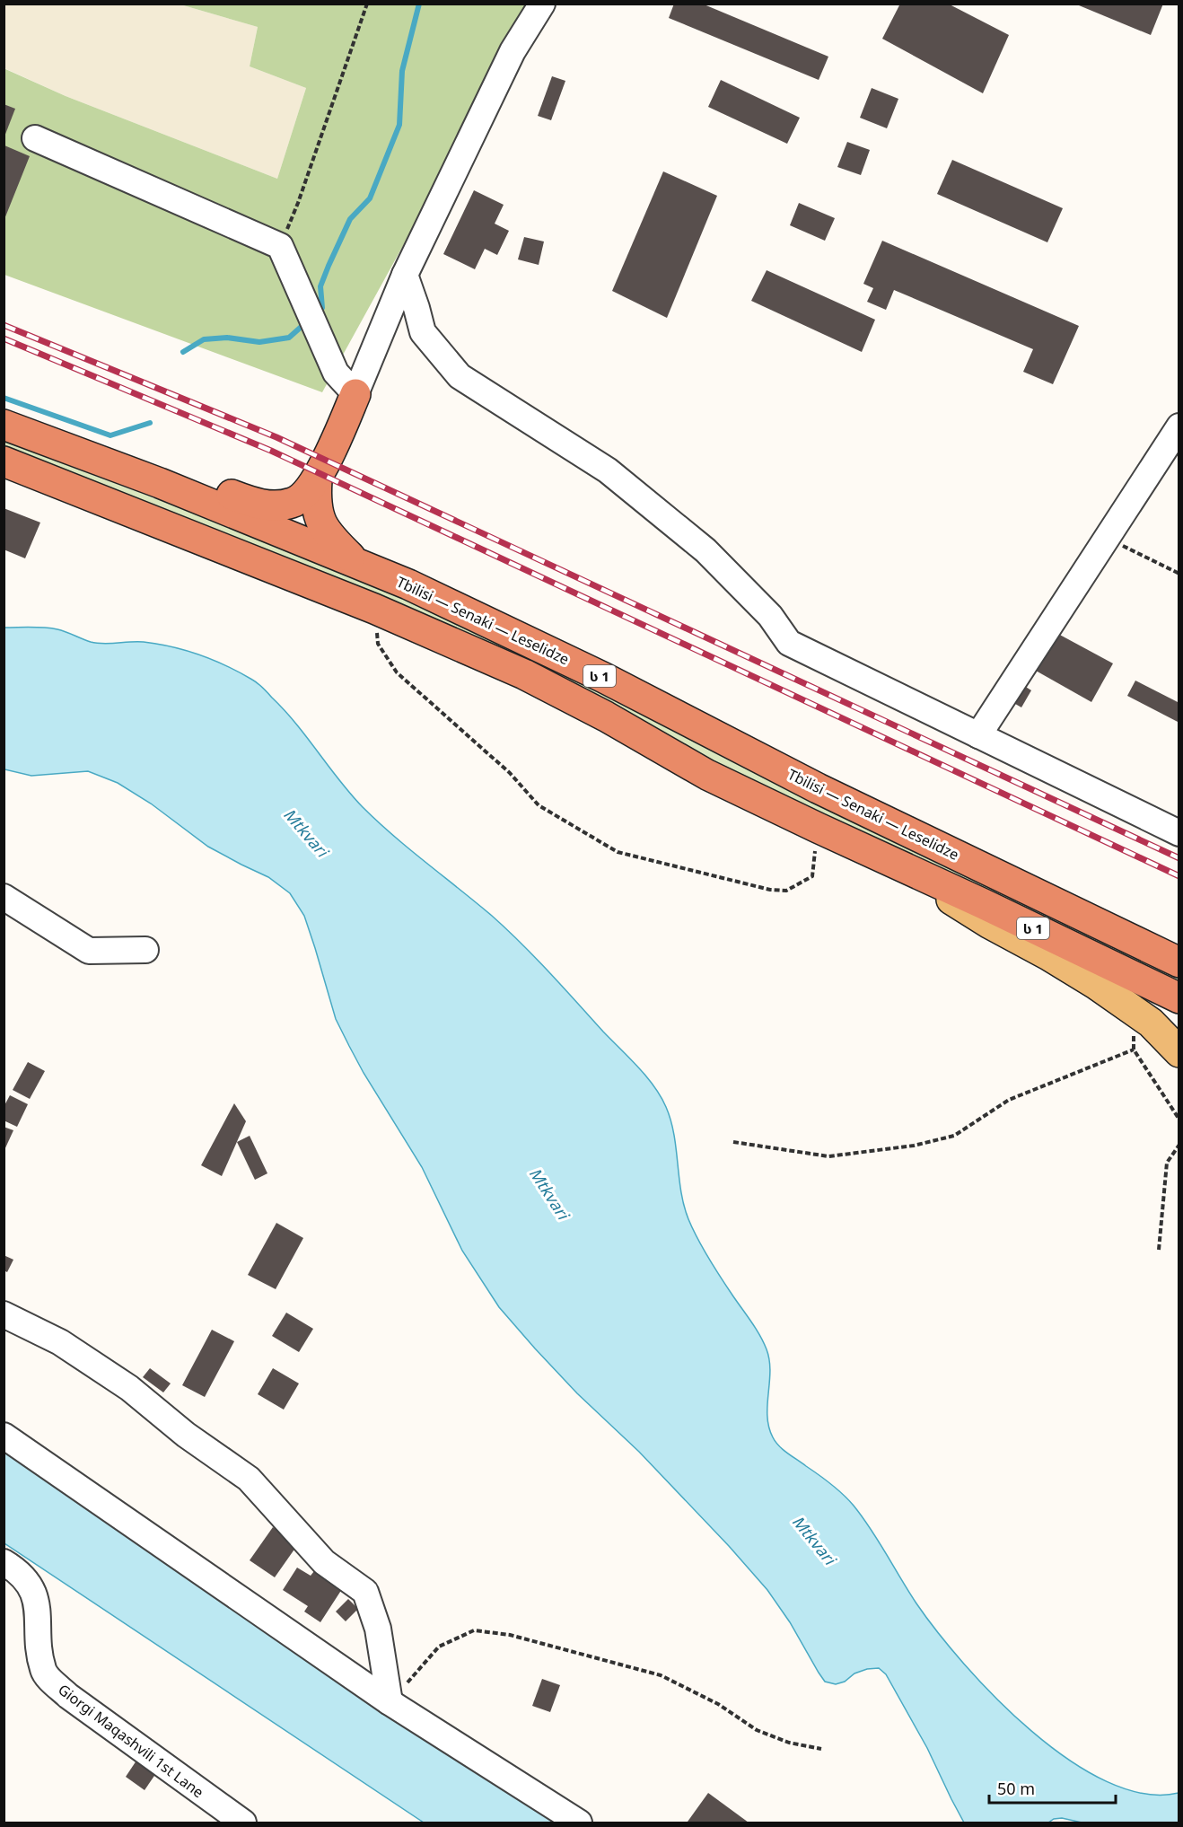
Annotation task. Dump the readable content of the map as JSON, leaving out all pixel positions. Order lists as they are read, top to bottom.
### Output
{
  "streets": {
    "highway": ["Tbilisi — Senaki — Leselidze", "ს 1"],
    "street": ["Giorgi Maqashvili 1st Lane"]
  },
  "water": ["Mtkvari"],
  "scale_bar": "50 m"
}
